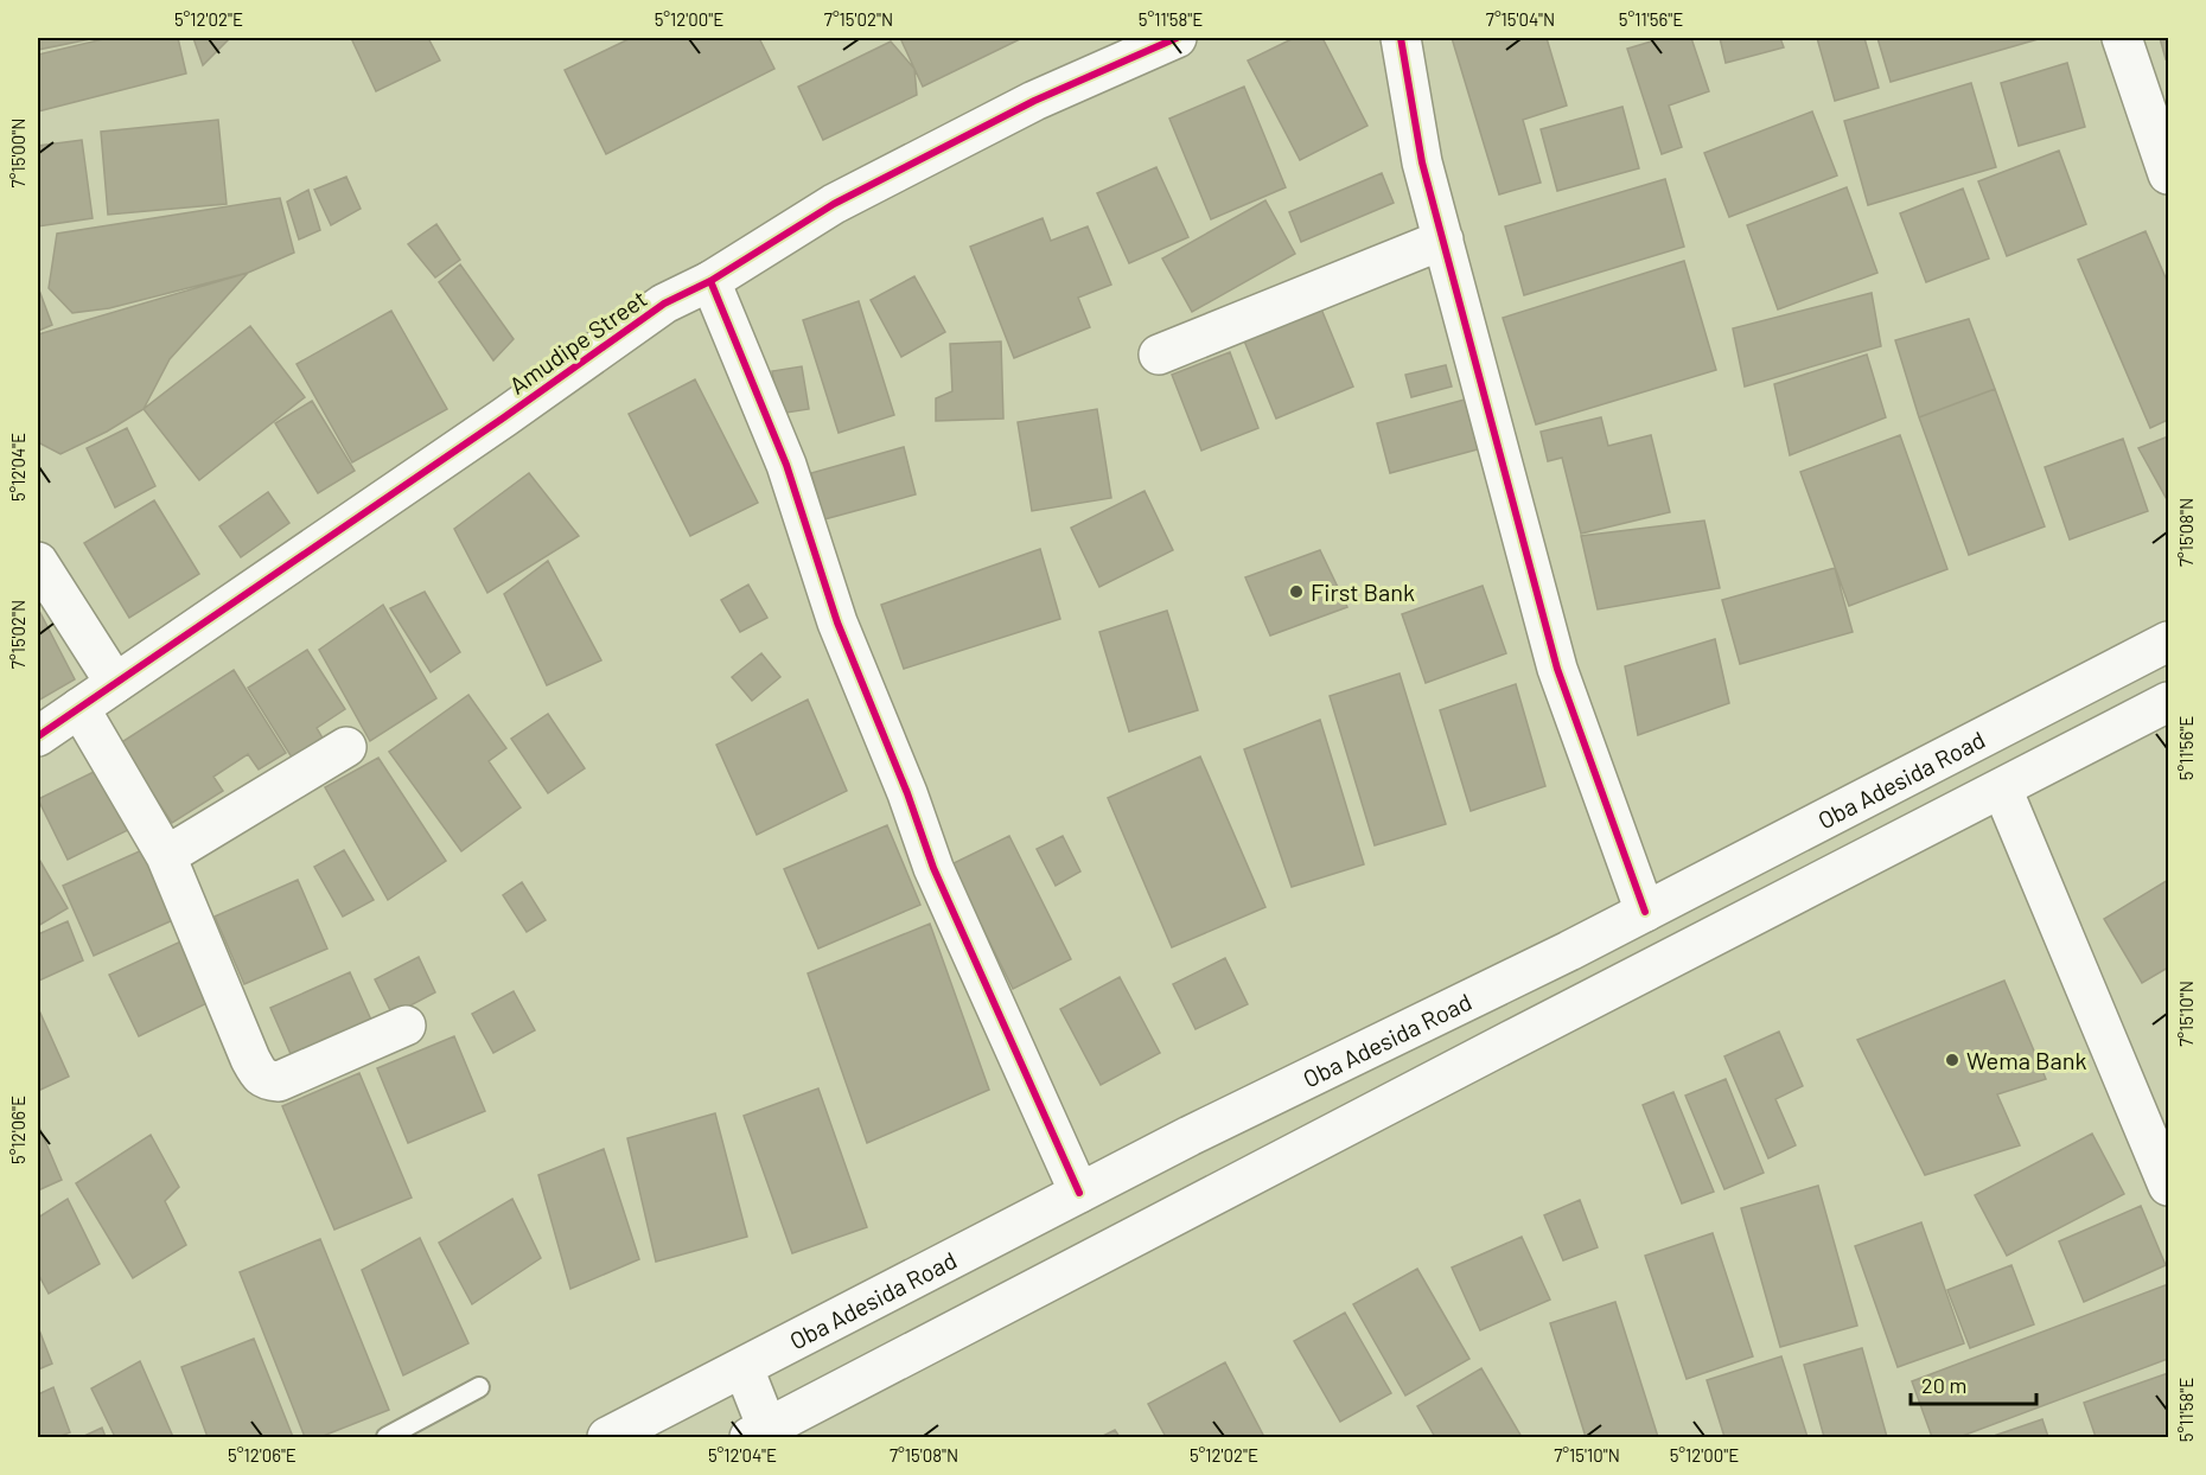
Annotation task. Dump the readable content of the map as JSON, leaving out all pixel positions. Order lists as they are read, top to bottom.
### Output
{
  "streets": {
    "street": ["Amudipe Street", "Oba Adesida Road"]
  },
  "places": ["First Bank", "Wema Bank"],
  "scale_bar": "20 m",
  "coordinates": [
    "5°12'02\"E",
    "5°12'00\"E",
    "7°15'02\"N",
    "5°11'58\"E",
    "7°15'04\"N",
    "5°11'56\"E",
    "7°15'00\"N",
    "5°12'04\"E",
    "7°15'08\"N",
    "7°15'10\"N",
    "5°12'06\"E"
  ]
}
